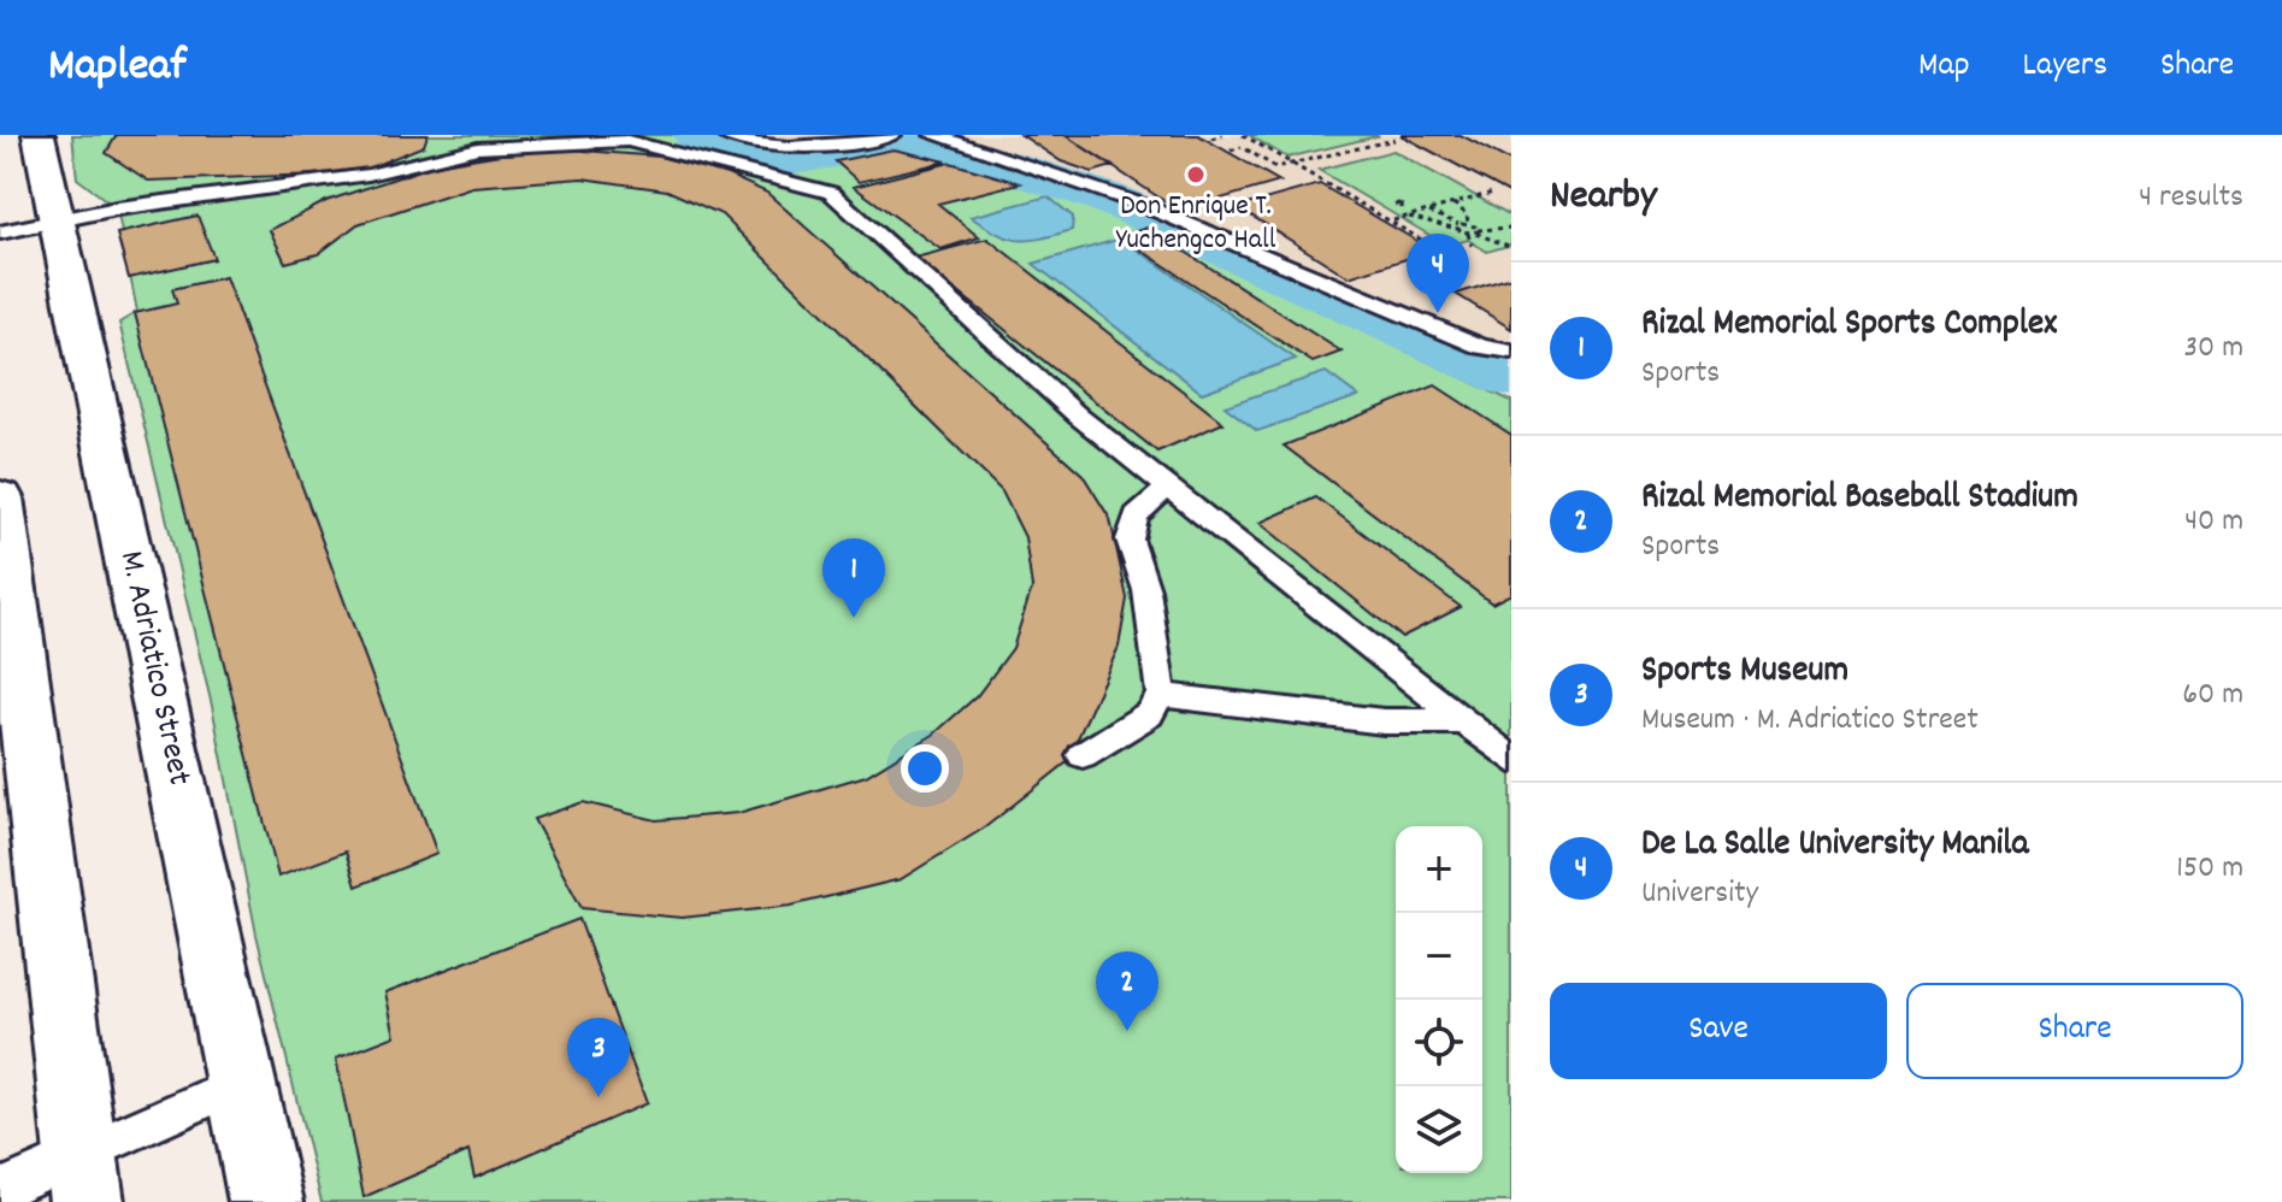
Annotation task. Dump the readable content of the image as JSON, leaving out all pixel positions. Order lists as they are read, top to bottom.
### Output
{
  "streets": {
    "street": ["M. Adriatico Street"]
  },
  "places": ["Don Enrique T. Yuchengco Hall"],
  "page": {
    "header": "Mapleaf",
    "nav": ["Map", "Layers", "Share"],
    "heading": ["Nearby", "4 results"],
    "pins": [
      "4",
      "1",
      "2",
      "3"
    ],
    "list": [
      {
        "mark": "1",
        "name": "Rizal Memorial Sports Complex",
        "note": "Sports",
        "value": "30 m"
      },
      {
        "mark": "2",
        "name": "Rizal Memorial Baseball Stadium",
        "note": "Sports",
        "value": "40 m"
      },
      {
        "mark": "3",
        "name": "Sports Museum",
        "note": "Museum · M. Adriatico Street",
        "value": "60 m"
      },
      {
        "mark": "4",
        "name": "De La Salle University Manila",
        "note": "University",
        "value": "150 m"
      }
    ],
    "map_buttons": ["+", "−"],
    "buttons": ["Save", "Share"]
  }
}
